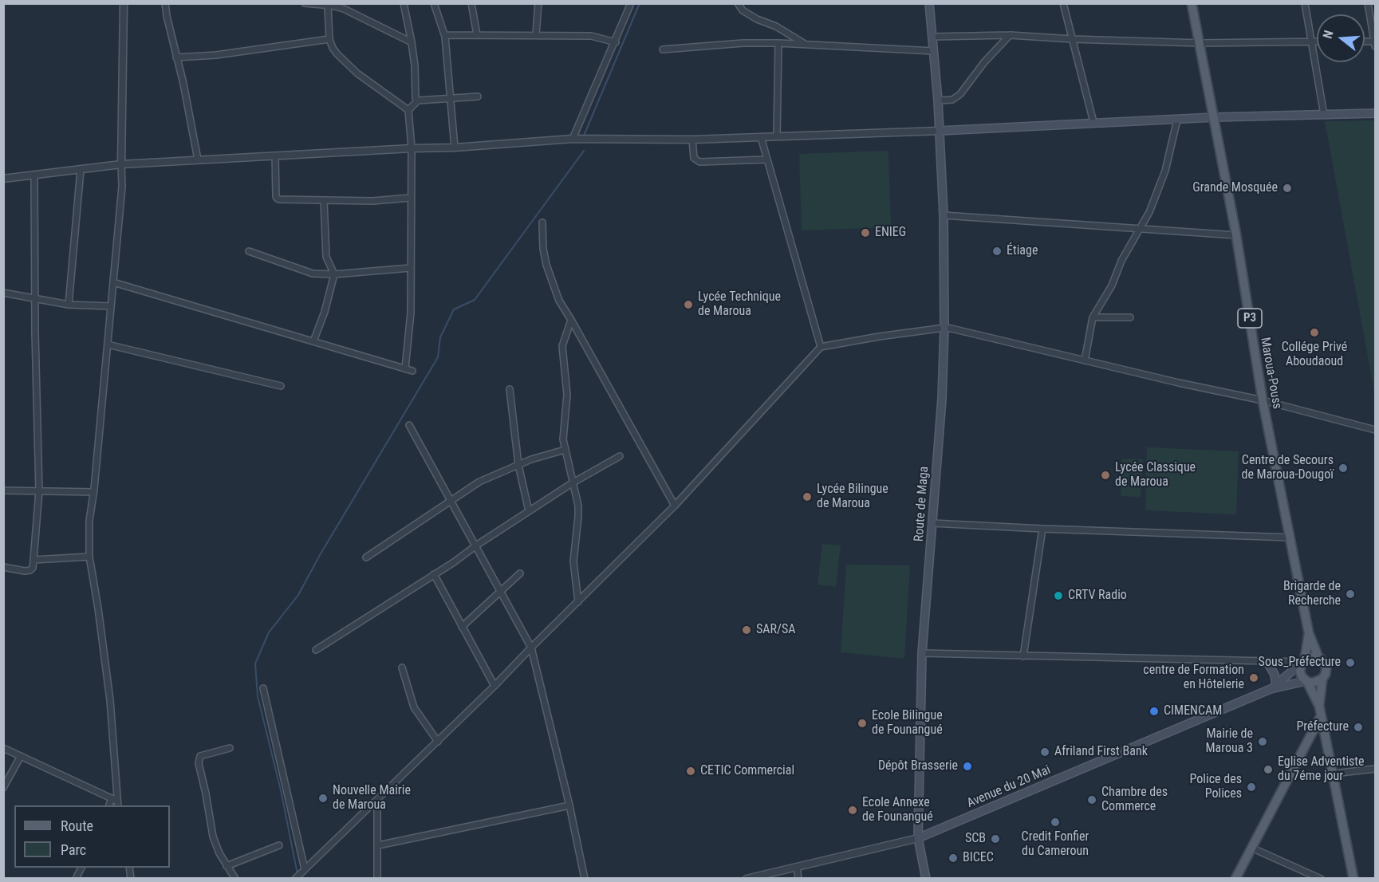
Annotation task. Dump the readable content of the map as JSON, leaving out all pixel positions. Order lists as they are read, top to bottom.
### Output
{
  "streets": {
    "main road": [
      "P3",
      "Maroua-Pouss",
      "Route de Maga",
      "Avenue du 20 Mai"
    ]
  },
  "crossings": [
    ["Route de Maga", "Avenue du 20 Mai"]
  ],
  "places": [
    "Grande Mosquée",
    "ENIEG",
    "Étiage",
    "Lycée Technique de Maroua",
    "Collége Privé Aboudaoud",
    "Centre de Secours de Maroua-Dougoï",
    "Lycée Classique de Maroua",
    "Lycée Bilingue de Maroua",
    "Brigarde de Recherche",
    "CRTV Radio",
    "SAR/SA",
    "Sous_Préfecture",
    "centre de Formation en Hôtelerie",
    "CIMENCAM",
    "Ecole Bilingue de Founangué",
    "Préfecture",
    "Mairie de Maroua 3",
    "Afriland First Bank",
    "Dépôt Brasserie",
    "Eglise Adventiste du 7éme jour",
    "CETIC Commercial",
    "Police des Polices",
    "Nouvelle Mairie de Maroua",
    "Chambre des Commerce",
    "Ecole Annexe de Founangué",
    "Credit Fonfier du Cameroun",
    "SCB",
    "BICEC"
  ],
  "legend": ["Route", "Parc"],
  "north": "left"
}
